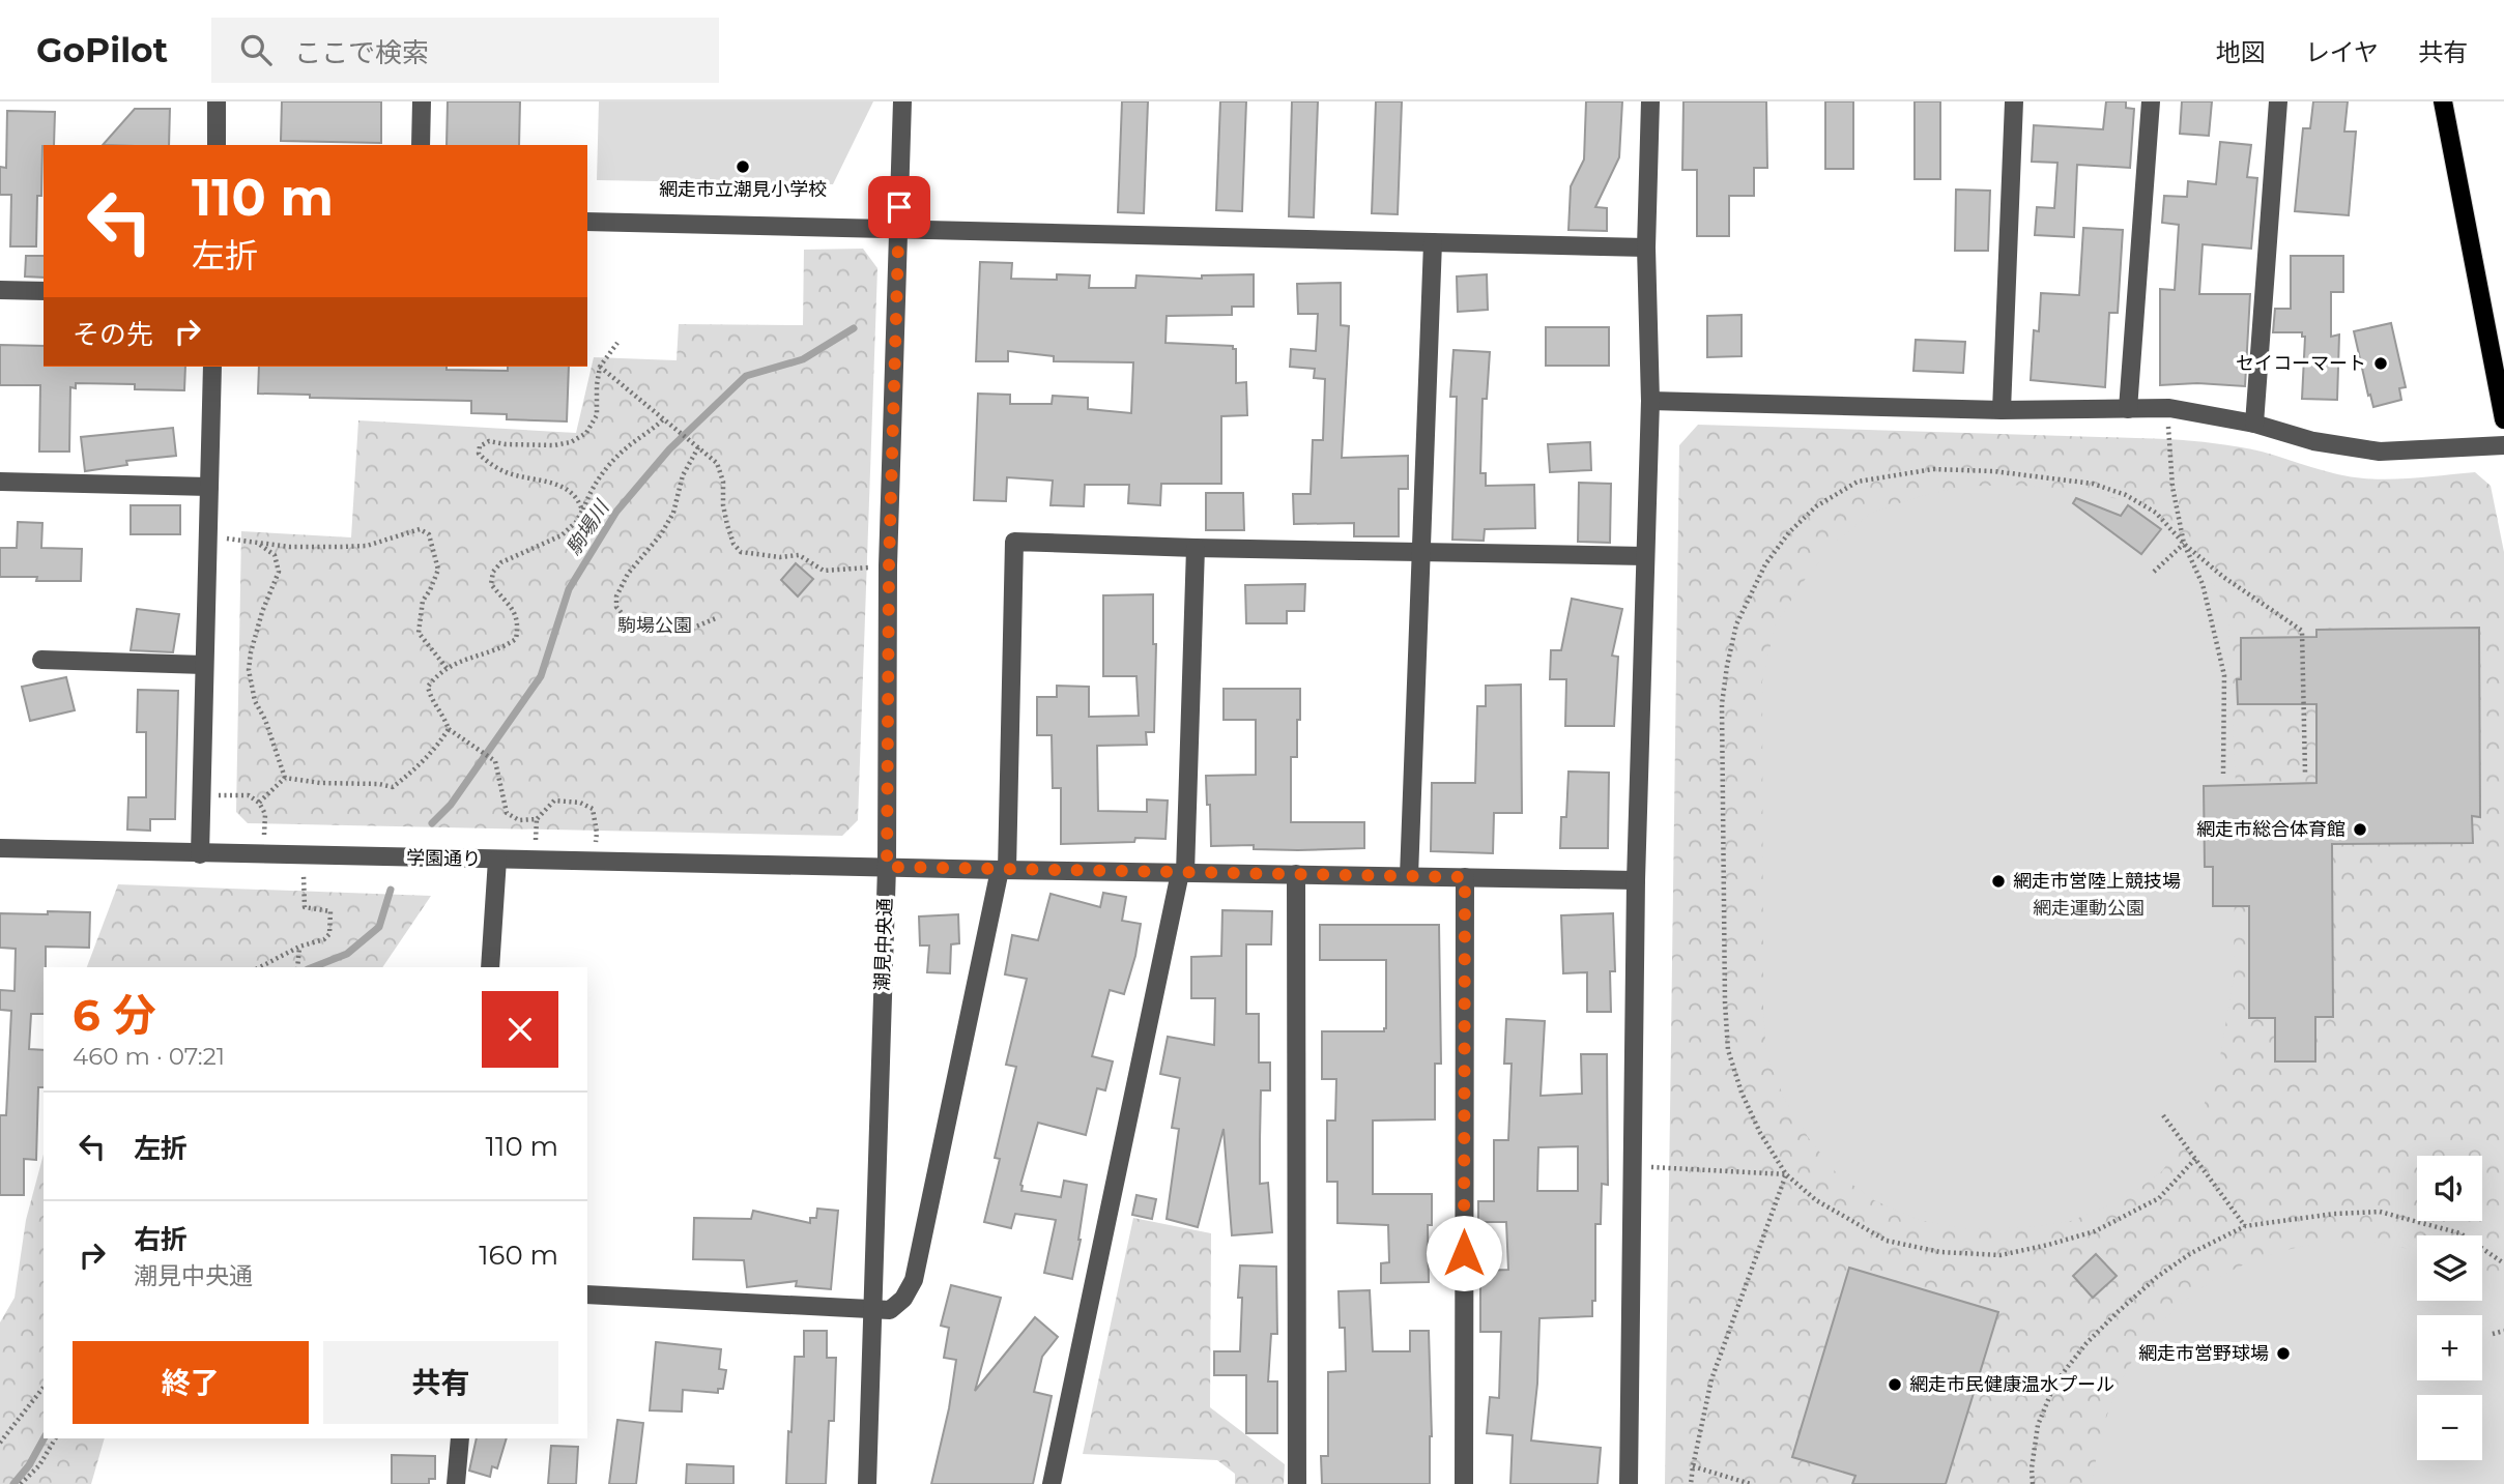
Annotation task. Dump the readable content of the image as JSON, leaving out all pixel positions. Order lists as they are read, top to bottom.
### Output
{
  "streets": {
    "street": ["学園通り", "潮見中央通"]
  },
  "crossings": [
    ["学園通り", "潮見中央通"]
  ],
  "water": ["駒場川"],
  "parks": ["駒場公園", "網走運動公園"],
  "places": [
    "網走市立潮見小学校",
    "セイコーマート",
    "網走市総合体育館",
    "網走市営陸上競技場",
    "網走市営野球場",
    "網走市民健康温水プール"
  ],
  "page": {
    "header": "GoPilot",
    "search": "ここで検索",
    "nav": ["地図", "レイヤ", "共有"],
    "turn": ["110 m", "左折"],
    "then": "その先",
    "heading": ["6 分", "460 m · 07:21"],
    "list": [
      {
        "name": "左折",
        "value": "110 m"
      },
      {
        "name": "右折",
        "note": "潮見中央通",
        "value": "160 m"
      }
    ],
    "map_buttons": ["+", "−"],
    "buttons": ["終了", "共有"]
  }
}
